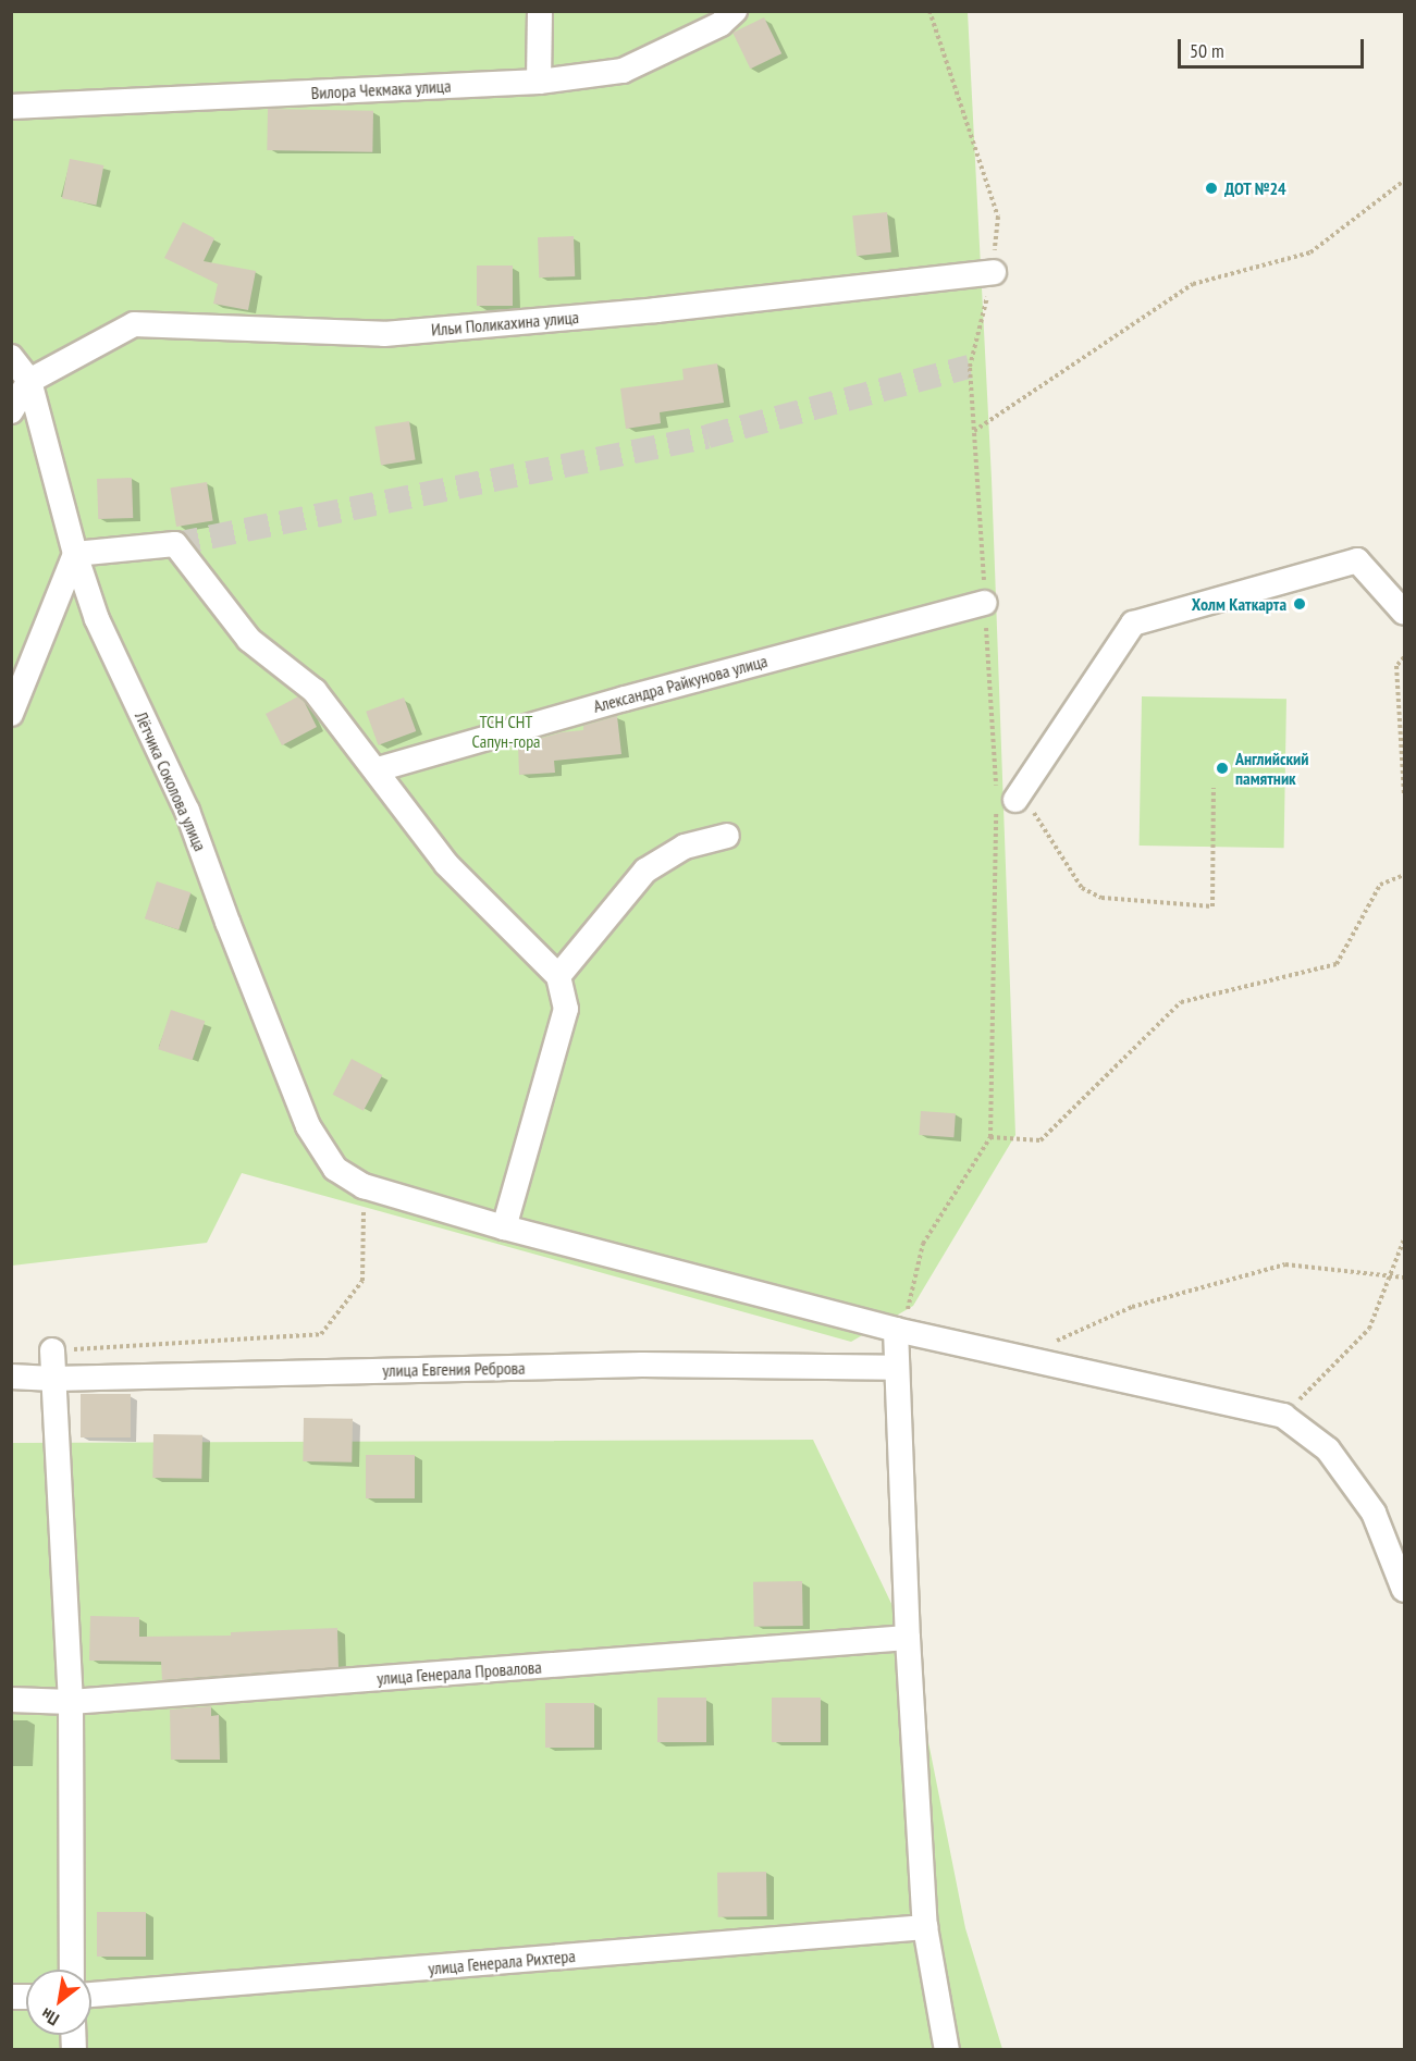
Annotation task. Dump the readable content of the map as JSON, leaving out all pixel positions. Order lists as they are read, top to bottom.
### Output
{
  "streets": {
    "street": [
      "Вилора Чекмака улица",
      "Ильи Поликахина улица",
      "Александра Райкунова улица",
      "Лётчика Соколова улица",
      "улица Евгения Реброва",
      "улица Генерала Провалова",
      "улица Генерала Рихтера"
    ]
  },
  "crossings": [
    ["Ильи Поликахина улица", "Лётчика Соколова улица"]
  ],
  "parks": ["ТСН СНТ Сапун-гора"],
  "places": ["ДОТ №24", "Холм Каткарта", "Английский памятник"],
  "scale_bar": "50 m",
  "north": "bottom left"
}
